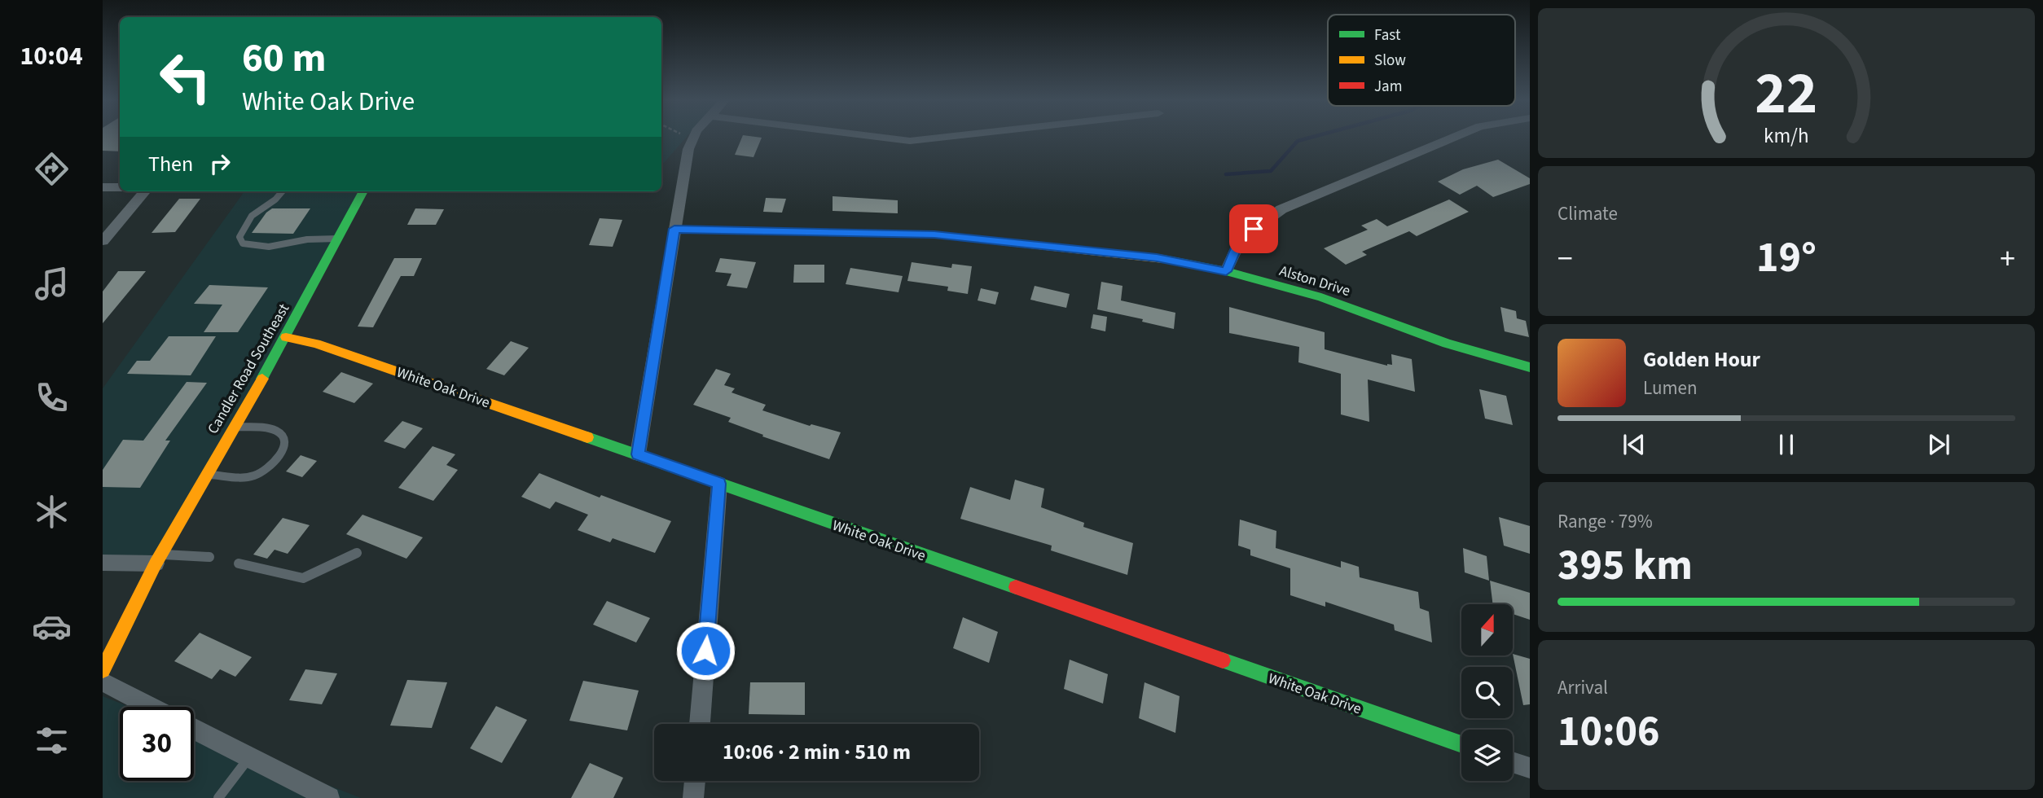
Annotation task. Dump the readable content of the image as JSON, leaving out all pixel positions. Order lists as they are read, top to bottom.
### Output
{
  "streets": {
    "street": ["Alston Drive", "Candler Road Southeast", "White Oak Drive"]
  },
  "crossings": [
    ["Candler Road Southeast", "White Oak Drive"]
  ],
  "legend": ["Fast", "Slow", "Jam"],
  "north": "top",
  "page": {
    "tabs": "10:04",
    "turn": ["60 m", "White Oak Drive"],
    "then": "Then",
    "tile": [
      "Climate",
      ["Range · 79%", "395 km"],
      ["Arrival", "10:06"]
    ],
    "heat": ["−", "19°", "+"],
    "song": ["Golden Hour", "Lumen"],
    "limit": "30",
    "trip": "10:06 · 2 min · 510 m",
    "gauge": ["22", "km/h"]
  }
}
